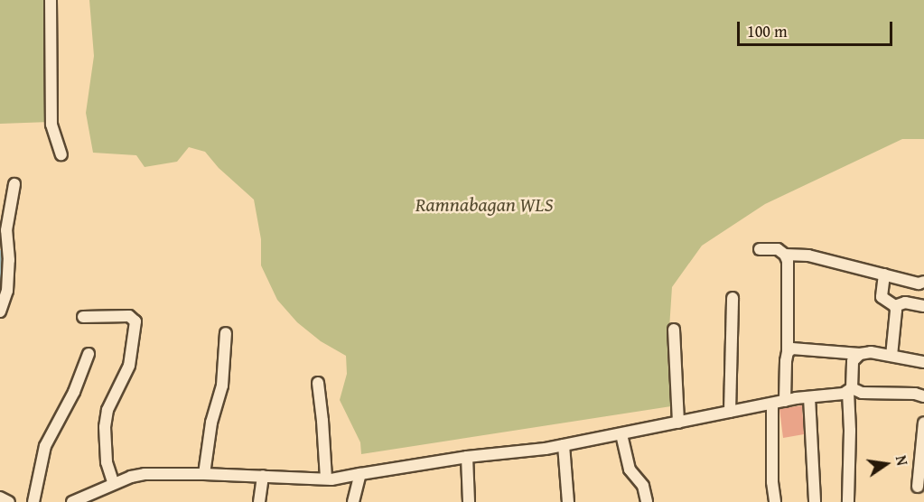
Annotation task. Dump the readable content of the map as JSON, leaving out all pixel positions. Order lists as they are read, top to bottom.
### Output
{
  "parks": ["Ramnabagan WLS"],
  "scale_bar": "100 m",
  "north": "right"
}
